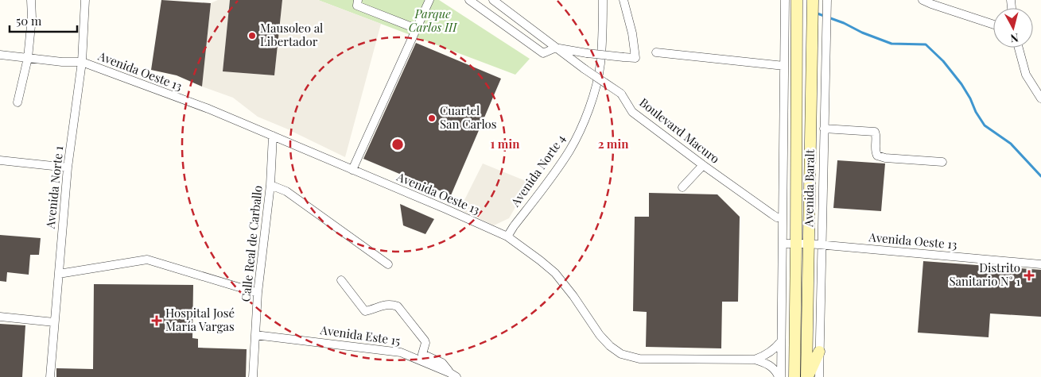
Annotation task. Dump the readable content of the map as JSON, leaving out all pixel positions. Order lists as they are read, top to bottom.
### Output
{
  "streets": {
    "main road": ["Avenida Baralt"],
    "street": [
      "Avenida Oeste 13",
      "Boulevard Macuro",
      "Avenida Norte 4",
      "Avenida Norte 1",
      "Calle Real de Carballo",
      "Avenida Este 15"
    ]
  },
  "crossings": [
    ["Avenida Oeste 13", "Avenida Norte 4"],
    ["Avenida Oeste 13", "Avenida Norte 1"],
    ["Avenida Oeste 13", "Avenida Baralt"],
    ["Avenida Oeste 13", "Calle Real de Carballo"],
    ["Calle Real de Carballo", "Avenida Este 15"]
  ],
  "parks": ["Parque Carlos III"],
  "places": {
    "other": ["Mausoleo al Libertador", "Cuartel San Carlos"],
    "health": ["Distrito Sanitario N° 1", "Hospital José María Vargas"]
  },
  "scale_bar": "50 m",
  "north": "bottom",
  "rings": ["1 min", "2 min"]
}
